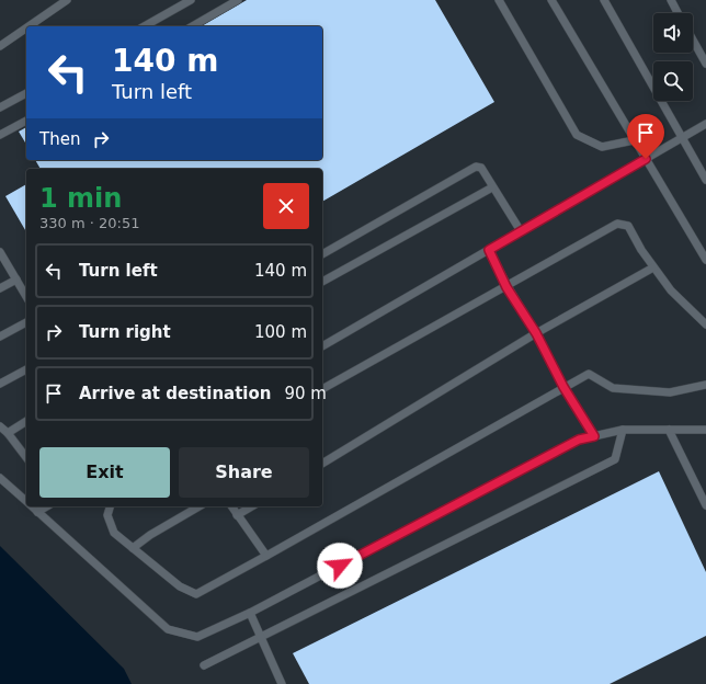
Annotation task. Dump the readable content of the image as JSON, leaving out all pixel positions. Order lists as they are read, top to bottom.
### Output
{
  "page": {
    "turn": ["140 m", "Turn left"],
    "then": "Then",
    "heading": ["1 min", "330 m · 20:51"],
    "list": [
      {
        "name": "Turn left",
        "value": "140 m"
      },
      {
        "name": "Turn right",
        "value": "100 m"
      },
      {
        "name": "Arrive at destination",
        "value": "90 m"
      }
    ],
    "buttons": ["Exit", "Share"]
  }
}
